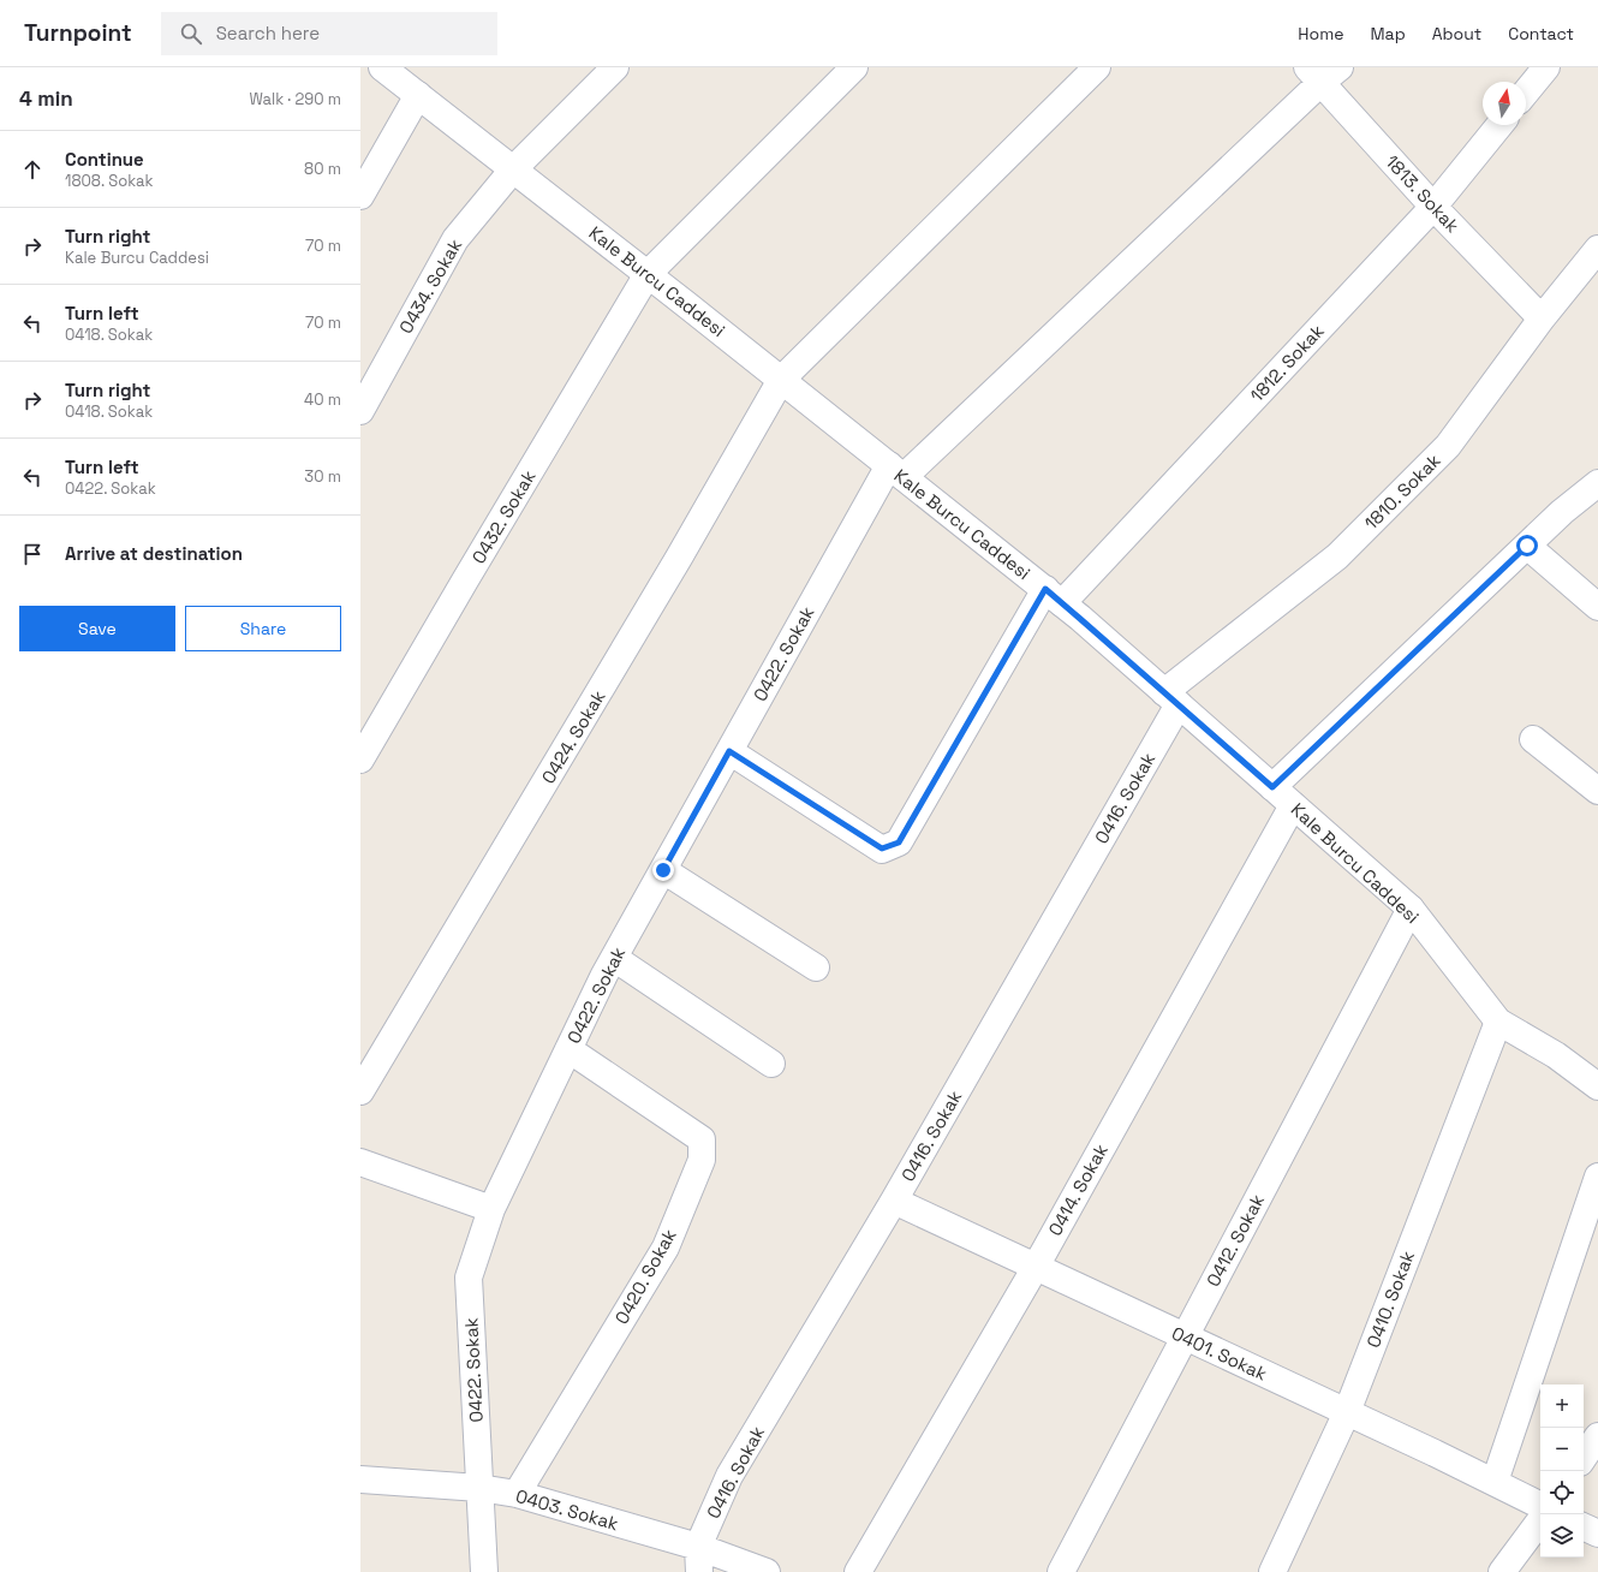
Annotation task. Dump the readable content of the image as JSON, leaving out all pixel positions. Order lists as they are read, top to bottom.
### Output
{
  "streets": {
    "street": [
      "1813. Sokak",
      "Kale Burcu Caddesi",
      "0434. Sokak",
      "1812. Sokak",
      "1810. Sokak",
      "0432. Sokak",
      "0422. Sokak",
      "0424. Sokak",
      "0416. Sokak",
      "0414. Sokak",
      "0412. Sokak",
      "0420. Sokak",
      "0410. Sokak",
      "0401. Sokak",
      "0403. Sokak"
    ]
  },
  "crossings": [
    ["1813. Sokak", "1812. Sokak"],
    ["1813. Sokak", "1810. Sokak"],
    ["1813. Sokak", "0422. Sokak"],
    ["Kale Burcu Caddesi", "0434. Sokak"],
    ["Kale Burcu Caddesi", "1812. Sokak"],
    ["Kale Burcu Caddesi", "1810. Sokak"],
    ["Kale Burcu Caddesi", "0432. Sokak"],
    ["Kale Burcu Caddesi", "0422. Sokak"],
    ["Kale Burcu Caddesi", "0424. Sokak"],
    ["Kale Burcu Caddesi", "0416. Sokak"],
    ["Kale Burcu Caddesi", "0414. Sokak"],
    ["Kale Burcu Caddesi", "0412. Sokak"],
    ["Kale Burcu Caddesi", "0410. Sokak"],
    ["1812. Sokak", "0422. Sokak"],
    ["1810. Sokak", "0416. Sokak"],
    ["0422. Sokak", "0420. Sokak"],
    ["0422. Sokak", "0403. Sokak"],
    ["0416. Sokak", "0401. Sokak"],
    ["0416. Sokak", "0403. Sokak"],
    ["0414. Sokak", "0401. Sokak"],
    ["0412. Sokak", "0401. Sokak"],
    ["0420. Sokak", "0403. Sokak"],
    ["0410. Sokak", "0401. Sokak"]
  ],
  "north": "top",
  "page": {
    "header": "Turnpoint",
    "search": "Search here",
    "nav": [
      "Home",
      "Map",
      "About",
      "Contact"
    ],
    "heading": ["4 min", "Walk · 290 m"],
    "list": [
      ["Continue", "1808. Sokak", "80 m"],
      ["Turn right", "Kale Burcu Caddesi", "70 m"],
      ["Turn left", "0418. Sokak", "70 m"],
      ["Turn right", "0418. Sokak", "40 m"],
      ["Turn left", "0422. Sokak", "30 m"],
      "Arrive at destination"
    ],
    "buttons": ["Save", "Share"],
    "map_buttons": ["+", "−"]
  }
}
